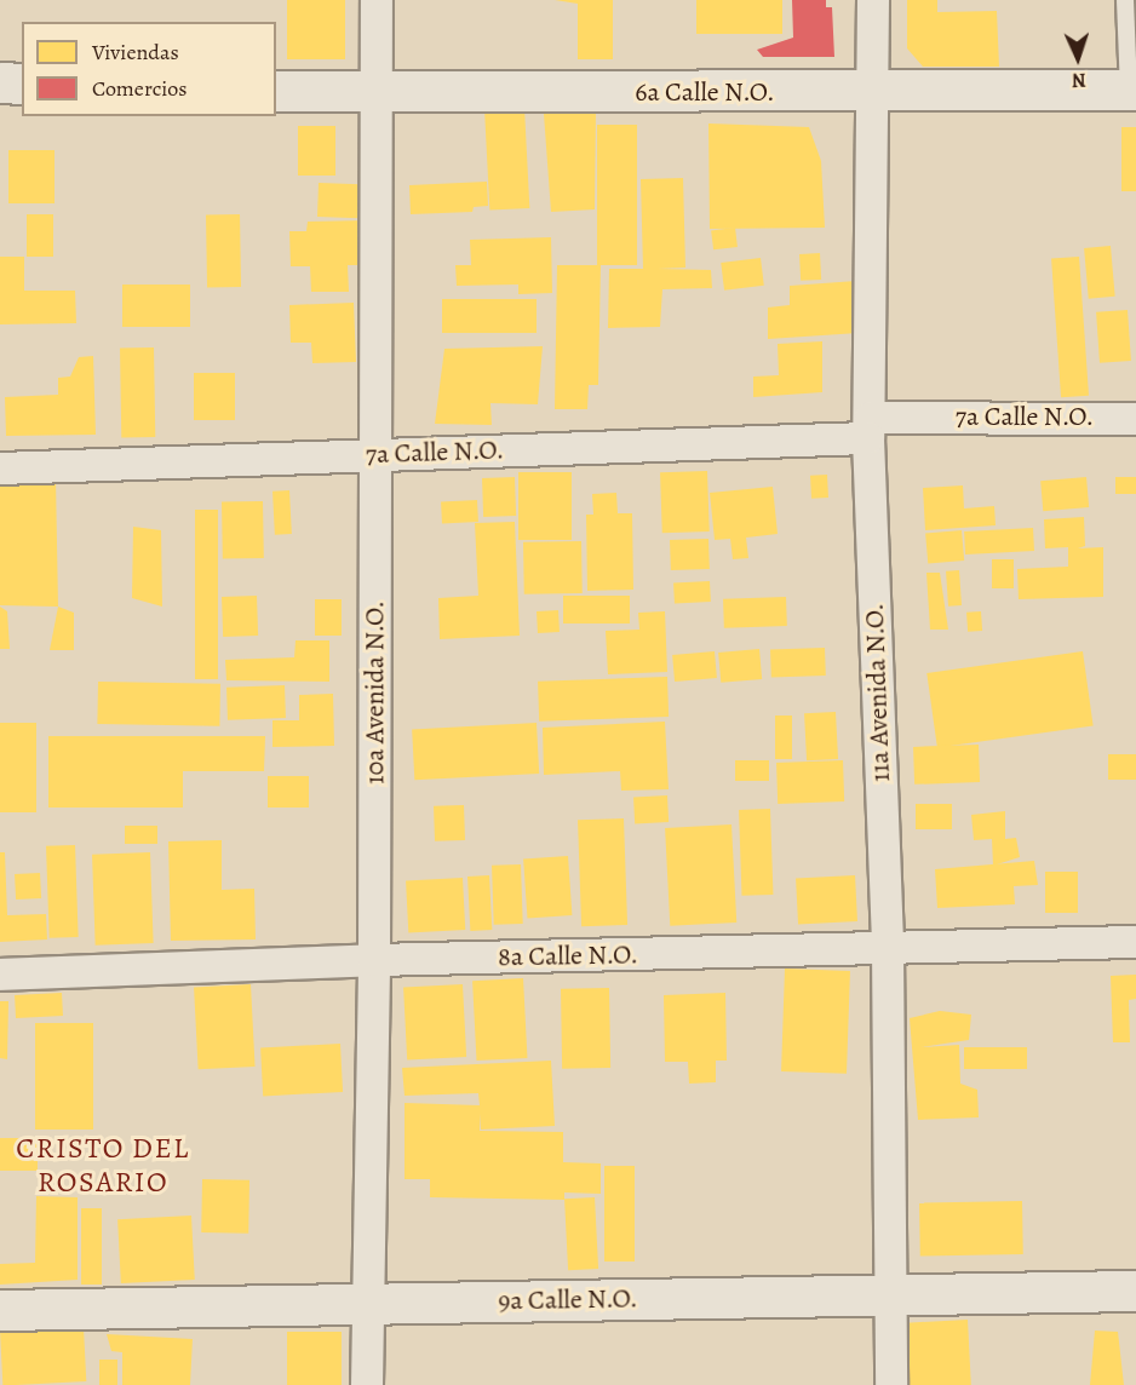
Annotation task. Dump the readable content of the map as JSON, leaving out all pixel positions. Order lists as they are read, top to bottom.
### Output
{
  "streets": {
    "street": [
      "6a Calle N.O.",
      "7a Calle N.O.",
      "10a Avenida N.O.",
      "11a Avenida N.O.",
      "8a Calle N.O.",
      "9a Calle N.O."
    ]
  },
  "crossings": [
    ["6a Calle N.O.", "10a Avenida N.O."],
    ["6a Calle N.O.", "11a Avenida N.O."],
    ["7a Calle N.O.", "10a Avenida N.O."],
    ["7a Calle N.O.", "11a Avenida N.O."],
    ["10a Avenida N.O.", "8a Calle N.O."],
    ["10a Avenida N.O.", "9a Calle N.O."],
    ["11a Avenida N.O.", "8a Calle N.O."],
    ["11a Avenida N.O.", "9a Calle N.O."]
  ],
  "districts": ["CRISTO DEL ROSARIO"],
  "legend": ["Viviendas", "Comercios"],
  "north": "bottom"
}
